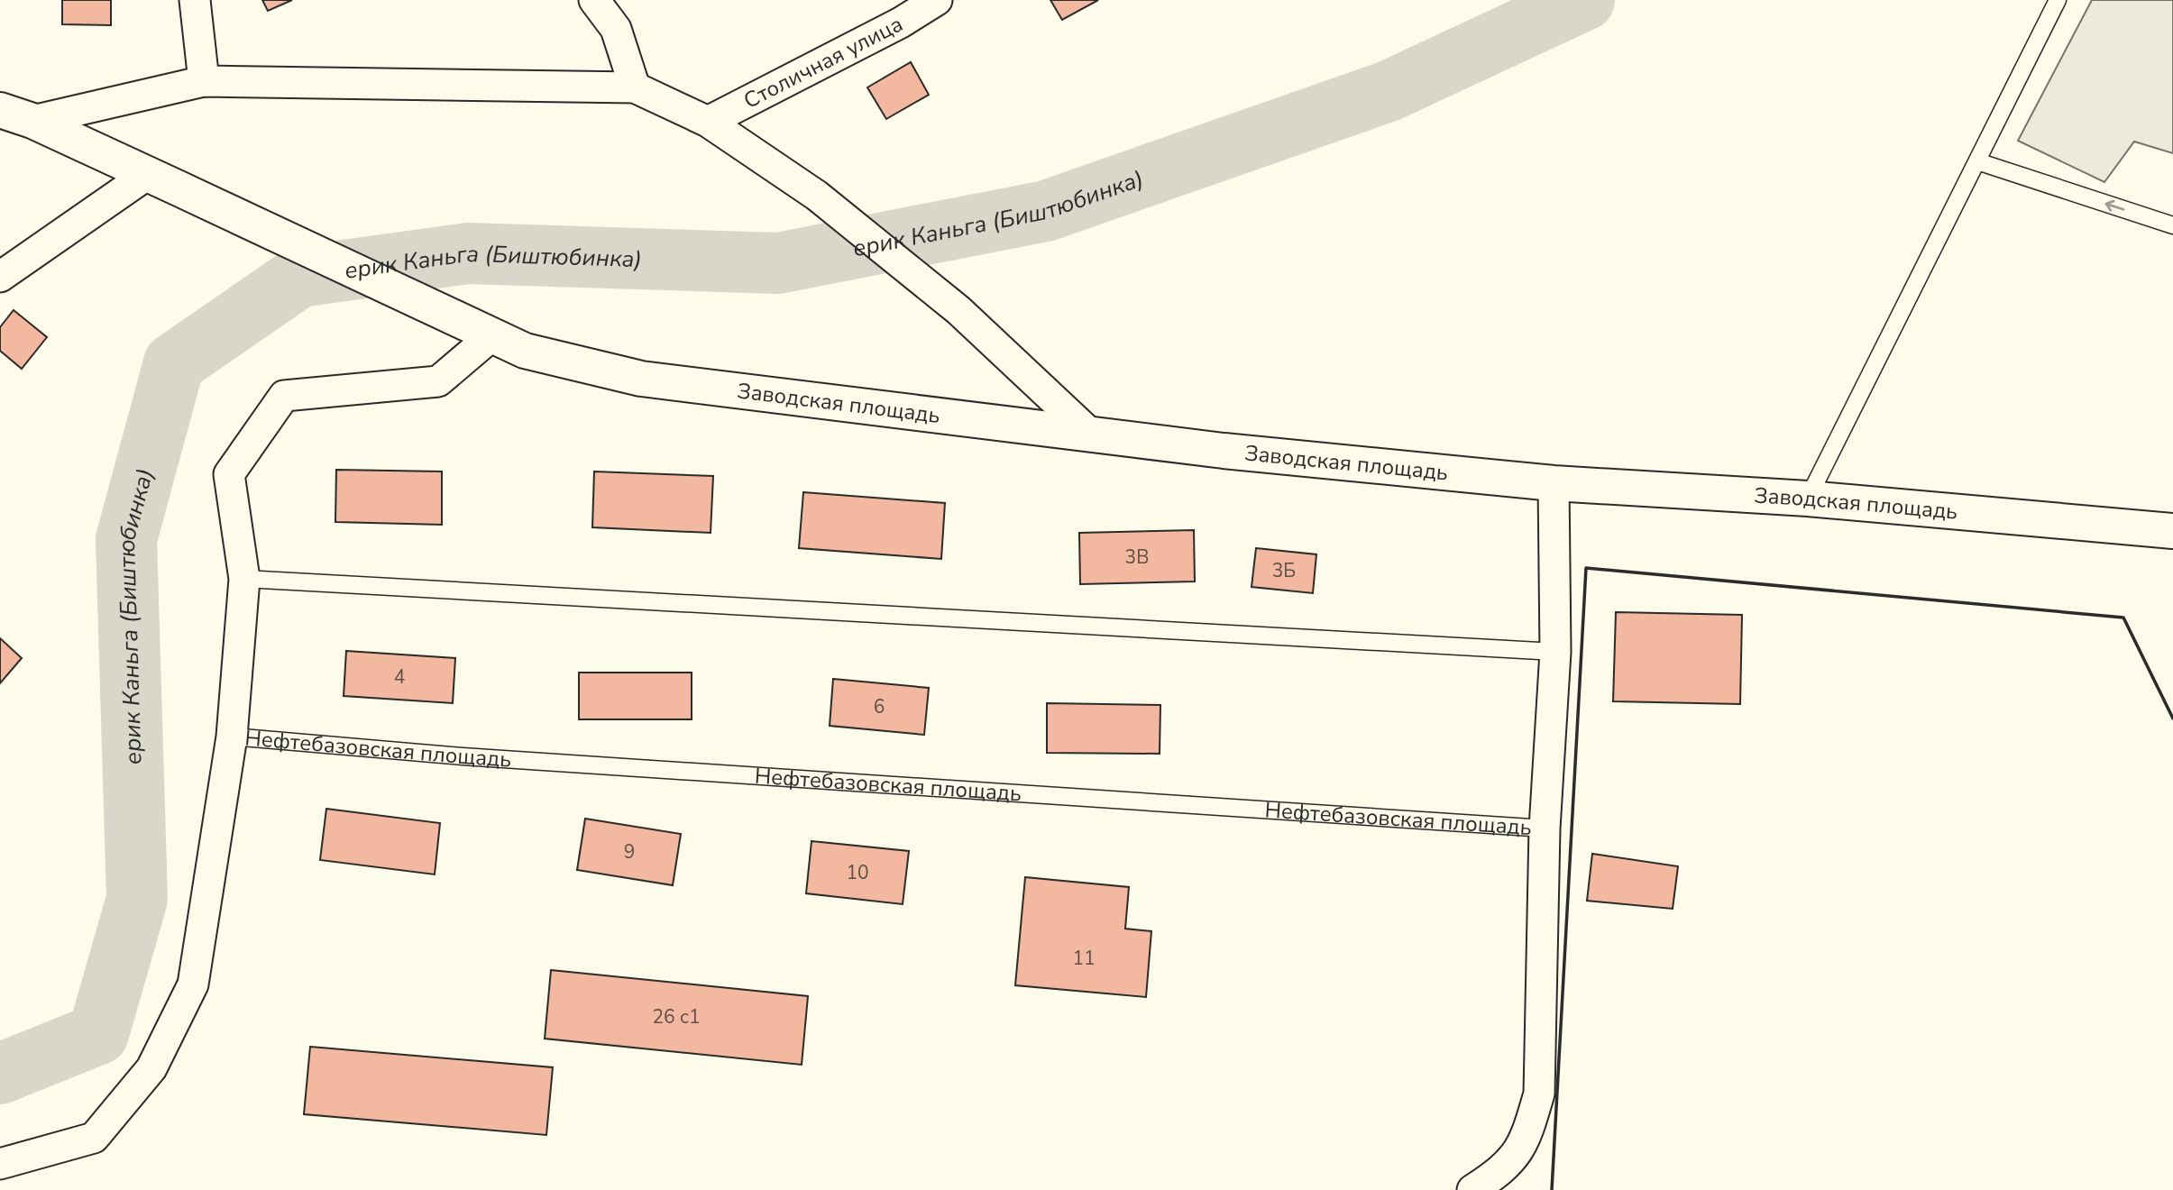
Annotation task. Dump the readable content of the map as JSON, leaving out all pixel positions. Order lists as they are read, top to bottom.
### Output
{
  "streets": {
    "main road": ["Заводская площадь"],
    "street": ["Столичная улица", "Нефтебазовская площадь"]
  },
  "crossings": [
    ["Заводская площадь", "Нефтебазовская площадь"]
  ],
  "water": ["ерик Каньга (Биштюбинка)"],
  "house_numbers": [
    "3В",
    "3Б",
    "4",
    "6",
    "9",
    "10",
    "11",
    "26 с1"
  ]
}
